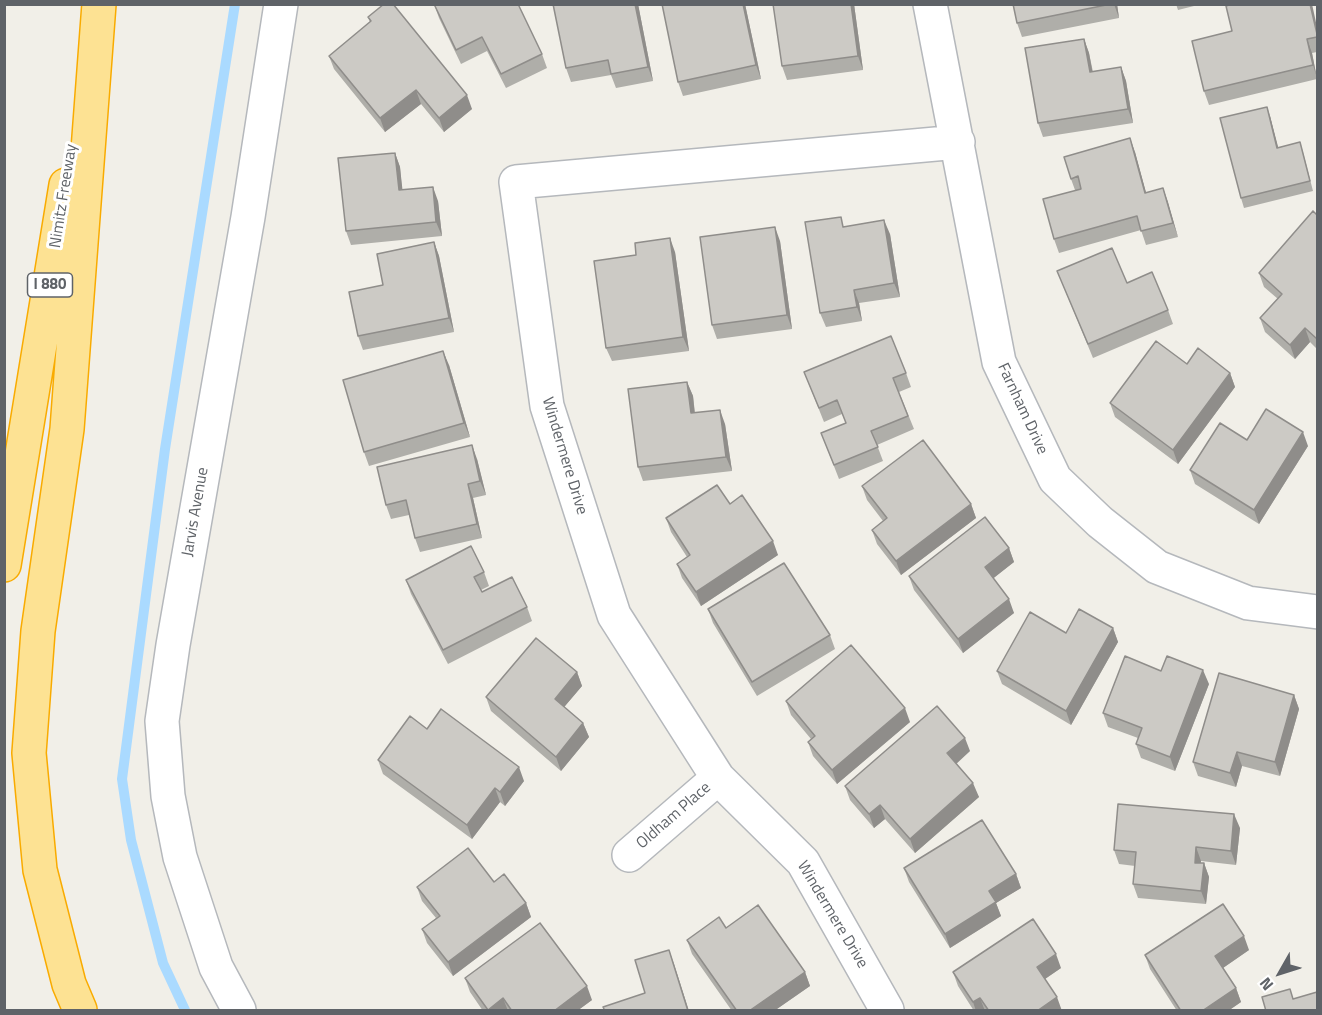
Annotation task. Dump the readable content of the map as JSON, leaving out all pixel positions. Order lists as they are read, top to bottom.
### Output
{
  "streets": {
    "highway": ["Nimitz Freeway", "I 880"],
    "street": [
      "Farnham Drive",
      "Windermere Drive",
      "Jarvis Avenue",
      "Oldham Place"
    ]
  },
  "crossings": [
    ["Farnham Drive", "Windermere Drive"],
    ["Windermere Drive", "Oldham Place"]
  ],
  "north": "bottom left"
}
